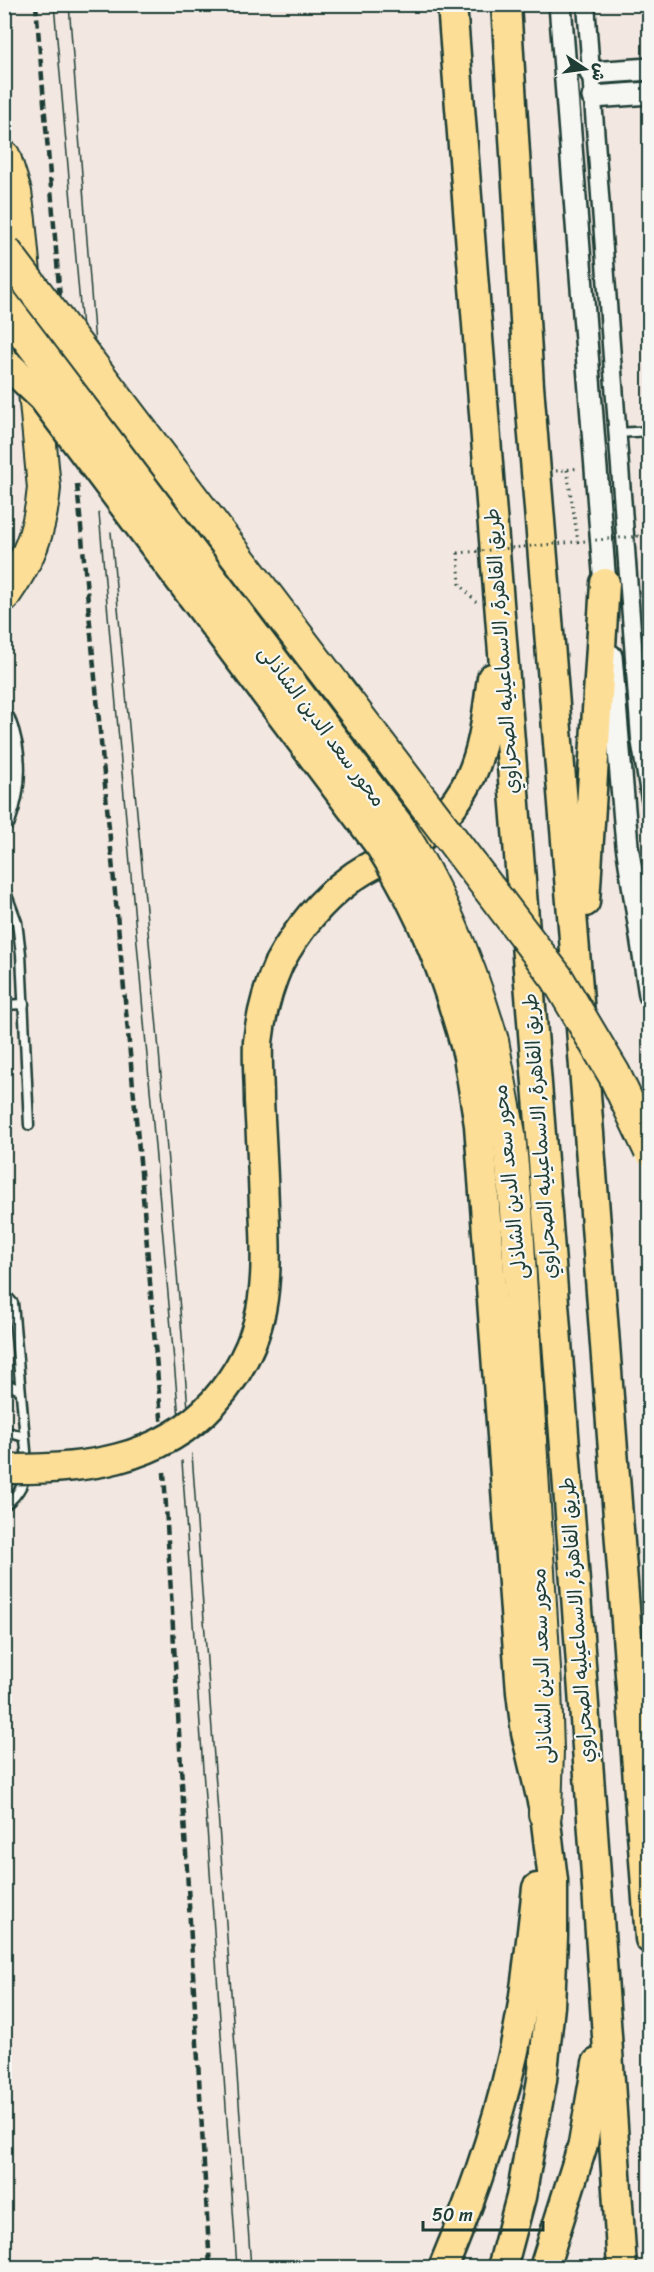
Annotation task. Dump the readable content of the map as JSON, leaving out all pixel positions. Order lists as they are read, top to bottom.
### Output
{
  "streets": {
    "highway": ["طريق القاهرة, الاسماعيليه الصحراوي", "محور سعد الدين الشاذلى"]
  },
  "scale_bar": "50 m",
  "north": "right"
}
